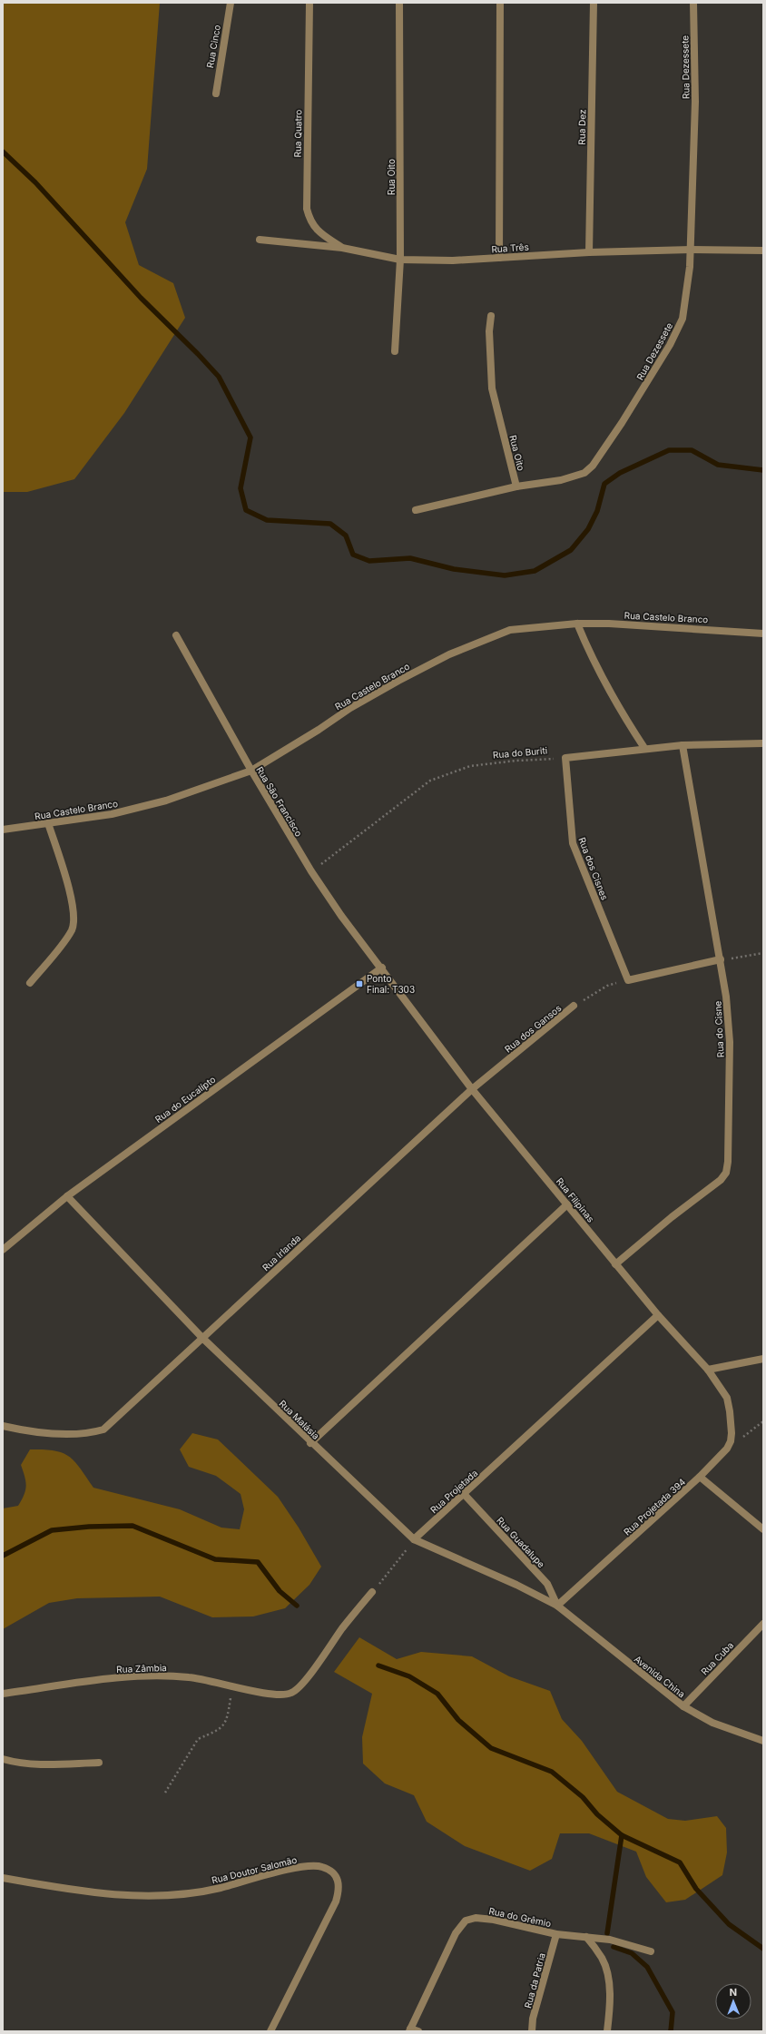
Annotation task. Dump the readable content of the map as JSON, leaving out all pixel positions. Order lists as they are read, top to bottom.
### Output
{
  "streets": {
    "street": [
      "Rua Cinco",
      "Rua Dezessete",
      "Rua Dez",
      "Rua Quatro",
      "Rua Oito",
      "Rua Três",
      "Rua Castelo Branco",
      "Rua São Francisco",
      "Rua dos Cisnes",
      "Rua dos Gansos",
      "Rua do Cisne",
      "Rua do Eucalípto",
      "Rua Filipinas",
      "Rua Irlanda",
      "Rua Malásia",
      "Rua Projetada",
      "Rua Projetada 394",
      "Rua Guadalupe",
      "Rua Cuba",
      "Rua Zâmbia",
      "Avenida China",
      "Rua Doutor Salomão",
      "Rua do Grêmio",
      "Rua da Patria"
    ],
    "path": ["Rua do Buriti"]
  },
  "crossings": [
    ["Rua Dezessete", "Rua Oito"],
    ["Rua Dezessete", "Rua Três"],
    ["Rua Dez", "Rua Três"],
    ["Rua Quatro", "Rua Três"],
    ["Rua Oito", "Rua Três"],
    ["Rua Castelo Branco", "Rua São Francisco"],
    ["Rua do Buriti", "Rua São Francisco"],
    ["Rua do Buriti", "Rua dos Cisnes"],
    ["Rua São Francisco", "Rua do Eucalípto"],
    ["Rua São Francisco", "Rua Filipinas"],
    ["Rua dos Cisnes", "Rua do Cisne"],
    ["Rua dos Gansos", "Rua Filipinas"],
    ["Rua dos Gansos", "Rua Irlanda"],
    ["Rua do Cisne", "Rua Filipinas"],
    ["Rua do Eucalípto", "Rua Filipinas"],
    ["Rua do Eucalípto", "Rua Malásia"],
    ["Rua Filipinas", "Rua Irlanda"],
    ["Rua Filipinas", "Rua Projetada"],
    ["Rua Filipinas", "Rua Projetada 394"],
    ["Rua Irlanda", "Rua Malásia"],
    ["Rua Malásia", "Rua Projetada"],
    ["Rua Malásia", "Rua Projetada 394"],
    ["Rua Malásia", "Rua Guadalupe"],
    ["Rua Malásia", "Avenida China"],
    ["Rua Projetada", "Rua Guadalupe"],
    ["Rua Projetada 394", "Rua Guadalupe"],
    ["Rua Projetada 394", "Avenida China"],
    ["Rua Guadalupe", "Avenida China"],
    ["Rua Cuba", "Avenida China"],
    ["Rua do Grêmio", "Rua da Patria"]
  ],
  "places": {
    "transit": ["Ponto Final: T303"]
  },
  "north": "top"
}
